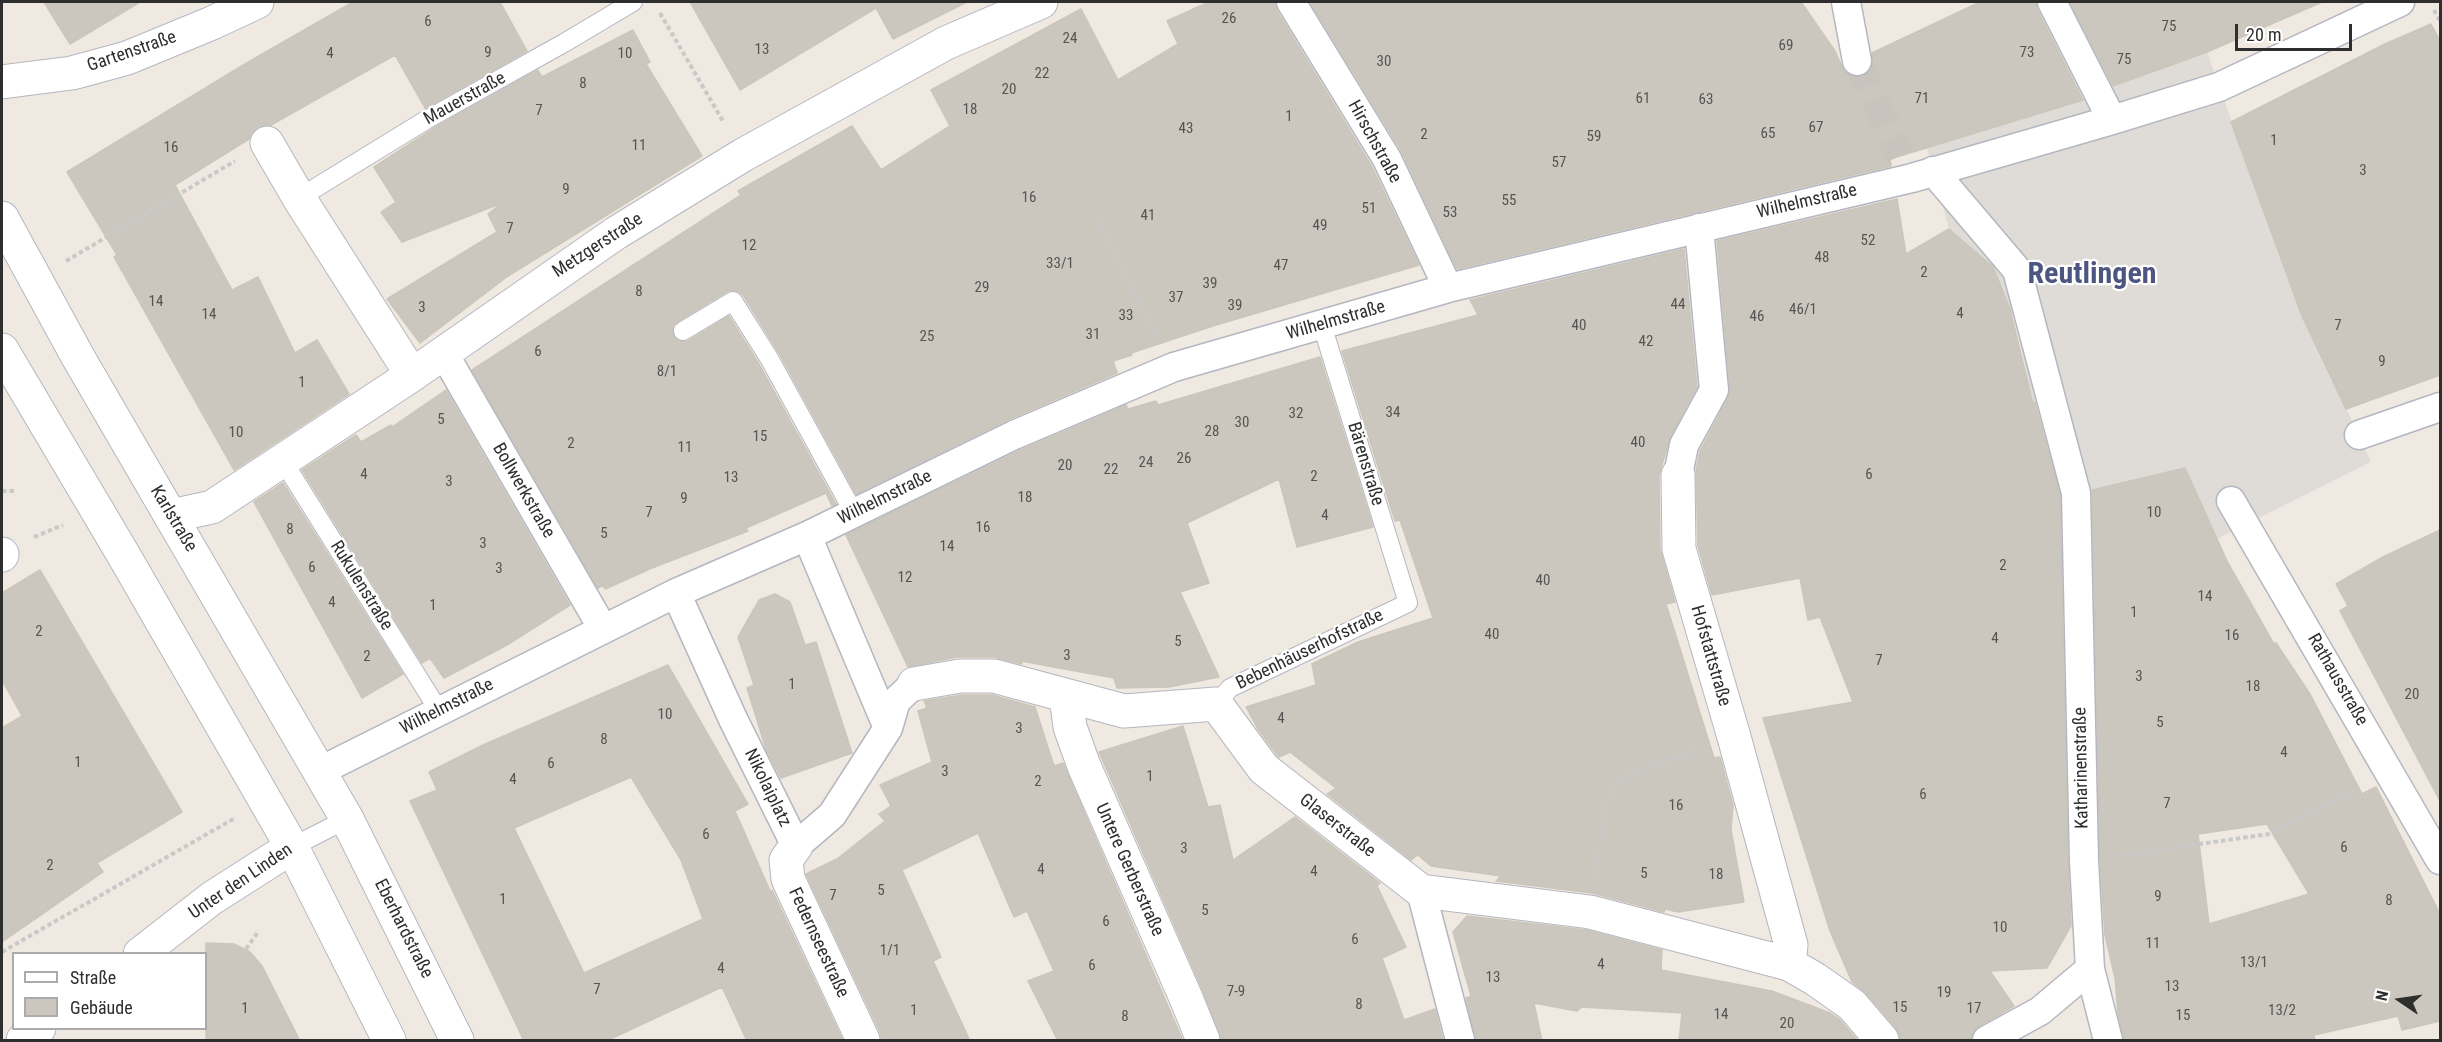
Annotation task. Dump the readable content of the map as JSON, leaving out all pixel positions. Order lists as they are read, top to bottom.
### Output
{
  "streets": {
    "street": [
      "Gartenstraße",
      "Hirschstraße",
      "Wilhelmstraße",
      "Metzgerstraße",
      "Bollwerkstraße",
      "Karlstraße",
      "Hofstattstraße",
      "Rathausstraße",
      "Katharinenstraße",
      "Nikolaiplatz",
      "Glaserstraße",
      "Untere Gerberstraße",
      "Unter den Linden",
      "Eberhardstraße",
      "Federnseestraße"
    ],
    "lane": [
      "Mauerstraße",
      "Bärenstraße",
      "Rukulenstraße",
      "Bebenhäuserhofstraße"
    ]
  },
  "crossings": [
    ["Hirschstraße", "Wilhelmstraße"],
    ["Wilhelmstraße", "Bärenstraße"],
    ["Wilhelmstraße", "Bollwerkstraße"],
    ["Wilhelmstraße", "Karlstraße"],
    ["Wilhelmstraße", "Rukulenstraße"],
    ["Wilhelmstraße", "Hofstattstraße"],
    ["Wilhelmstraße", "Katharinenstraße"],
    ["Wilhelmstraße", "Nikolaiplatz"],
    ["Metzgerstraße", "Bollwerkstraße"],
    ["Metzgerstraße", "Karlstraße"],
    ["Metzgerstraße", "Rukulenstraße"],
    ["Bärenstraße", "Bebenhäuserhofstraße"],
    ["Karlstraße", "Unter den Linden"],
    ["Karlstraße", "Eberhardstraße"],
    ["Bebenhäuserhofstraße", "Glaserstraße"],
    ["Nikolaiplatz", "Federnseestraße"],
    ["Unter den Linden", "Eberhardstraße"]
  ],
  "districts": ["Reutlingen"],
  "house_numbers": [
    "26",
    "6",
    "75",
    "24",
    "69",
    "13",
    "9",
    "73",
    "4",
    "10",
    "75",
    "30",
    "22",
    "8",
    "20",
    "61",
    "71",
    "63",
    "18",
    "7",
    "1",
    "67",
    "43",
    "65",
    "2",
    "59",
    "1",
    "11",
    "16",
    "57",
    "3",
    "9",
    "16",
    "55",
    "51",
    "53",
    "41",
    "49",
    "7",
    "52",
    "12",
    "48",
    "33/1",
    "47",
    "2",
    "39",
    "29",
    "8",
    "37",
    "14",
    "44",
    "39",
    "3",
    "46/1",
    "4",
    "14",
    "33",
    "46",
    "40",
    "7",
    "31",
    "25",
    "42",
    "6",
    "9",
    "8/1",
    "1",
    "34",
    "32",
    "5",
    "30",
    "28",
    "10",
    "15",
    "40",
    "2",
    "11",
    "26",
    "24",
    "20",
    "22",
    "4",
    "6",
    "2",
    "13",
    "3",
    "18",
    "9",
    "7",
    "10",
    "4",
    "16",
    "8",
    "5",
    "3",
    "14",
    "2",
    "6",
    "3",
    "12",
    "40",
    "14",
    "4",
    "1",
    "1",
    "2",
    "40",
    "16",
    "4",
    "5",
    "3",
    "2",
    "7",
    "3",
    "1",
    "18",
    "20",
    "10",
    "4",
    "5",
    "3",
    "8",
    "4",
    "1",
    "6",
    "3",
    "1",
    "4",
    "2",
    "6",
    "7",
    "16",
    "6",
    "6",
    "3",
    "2",
    "4",
    "4",
    "5",
    "18",
    "5",
    "7",
    "9",
    "1",
    "8",
    "5",
    "6",
    "10",
    "6",
    "11",
    "1/1",
    "13/1",
    "4",
    "6",
    "4",
    "13",
    "13",
    "7",
    "7-9",
    "19",
    "8",
    "15",
    "1",
    "17",
    "1",
    "13/2",
    "14",
    "15",
    "8",
    "20"
  ],
  "legend": ["Straße", "Gebäude"],
  "scale_bar": "20 m",
  "north": "left"
}
